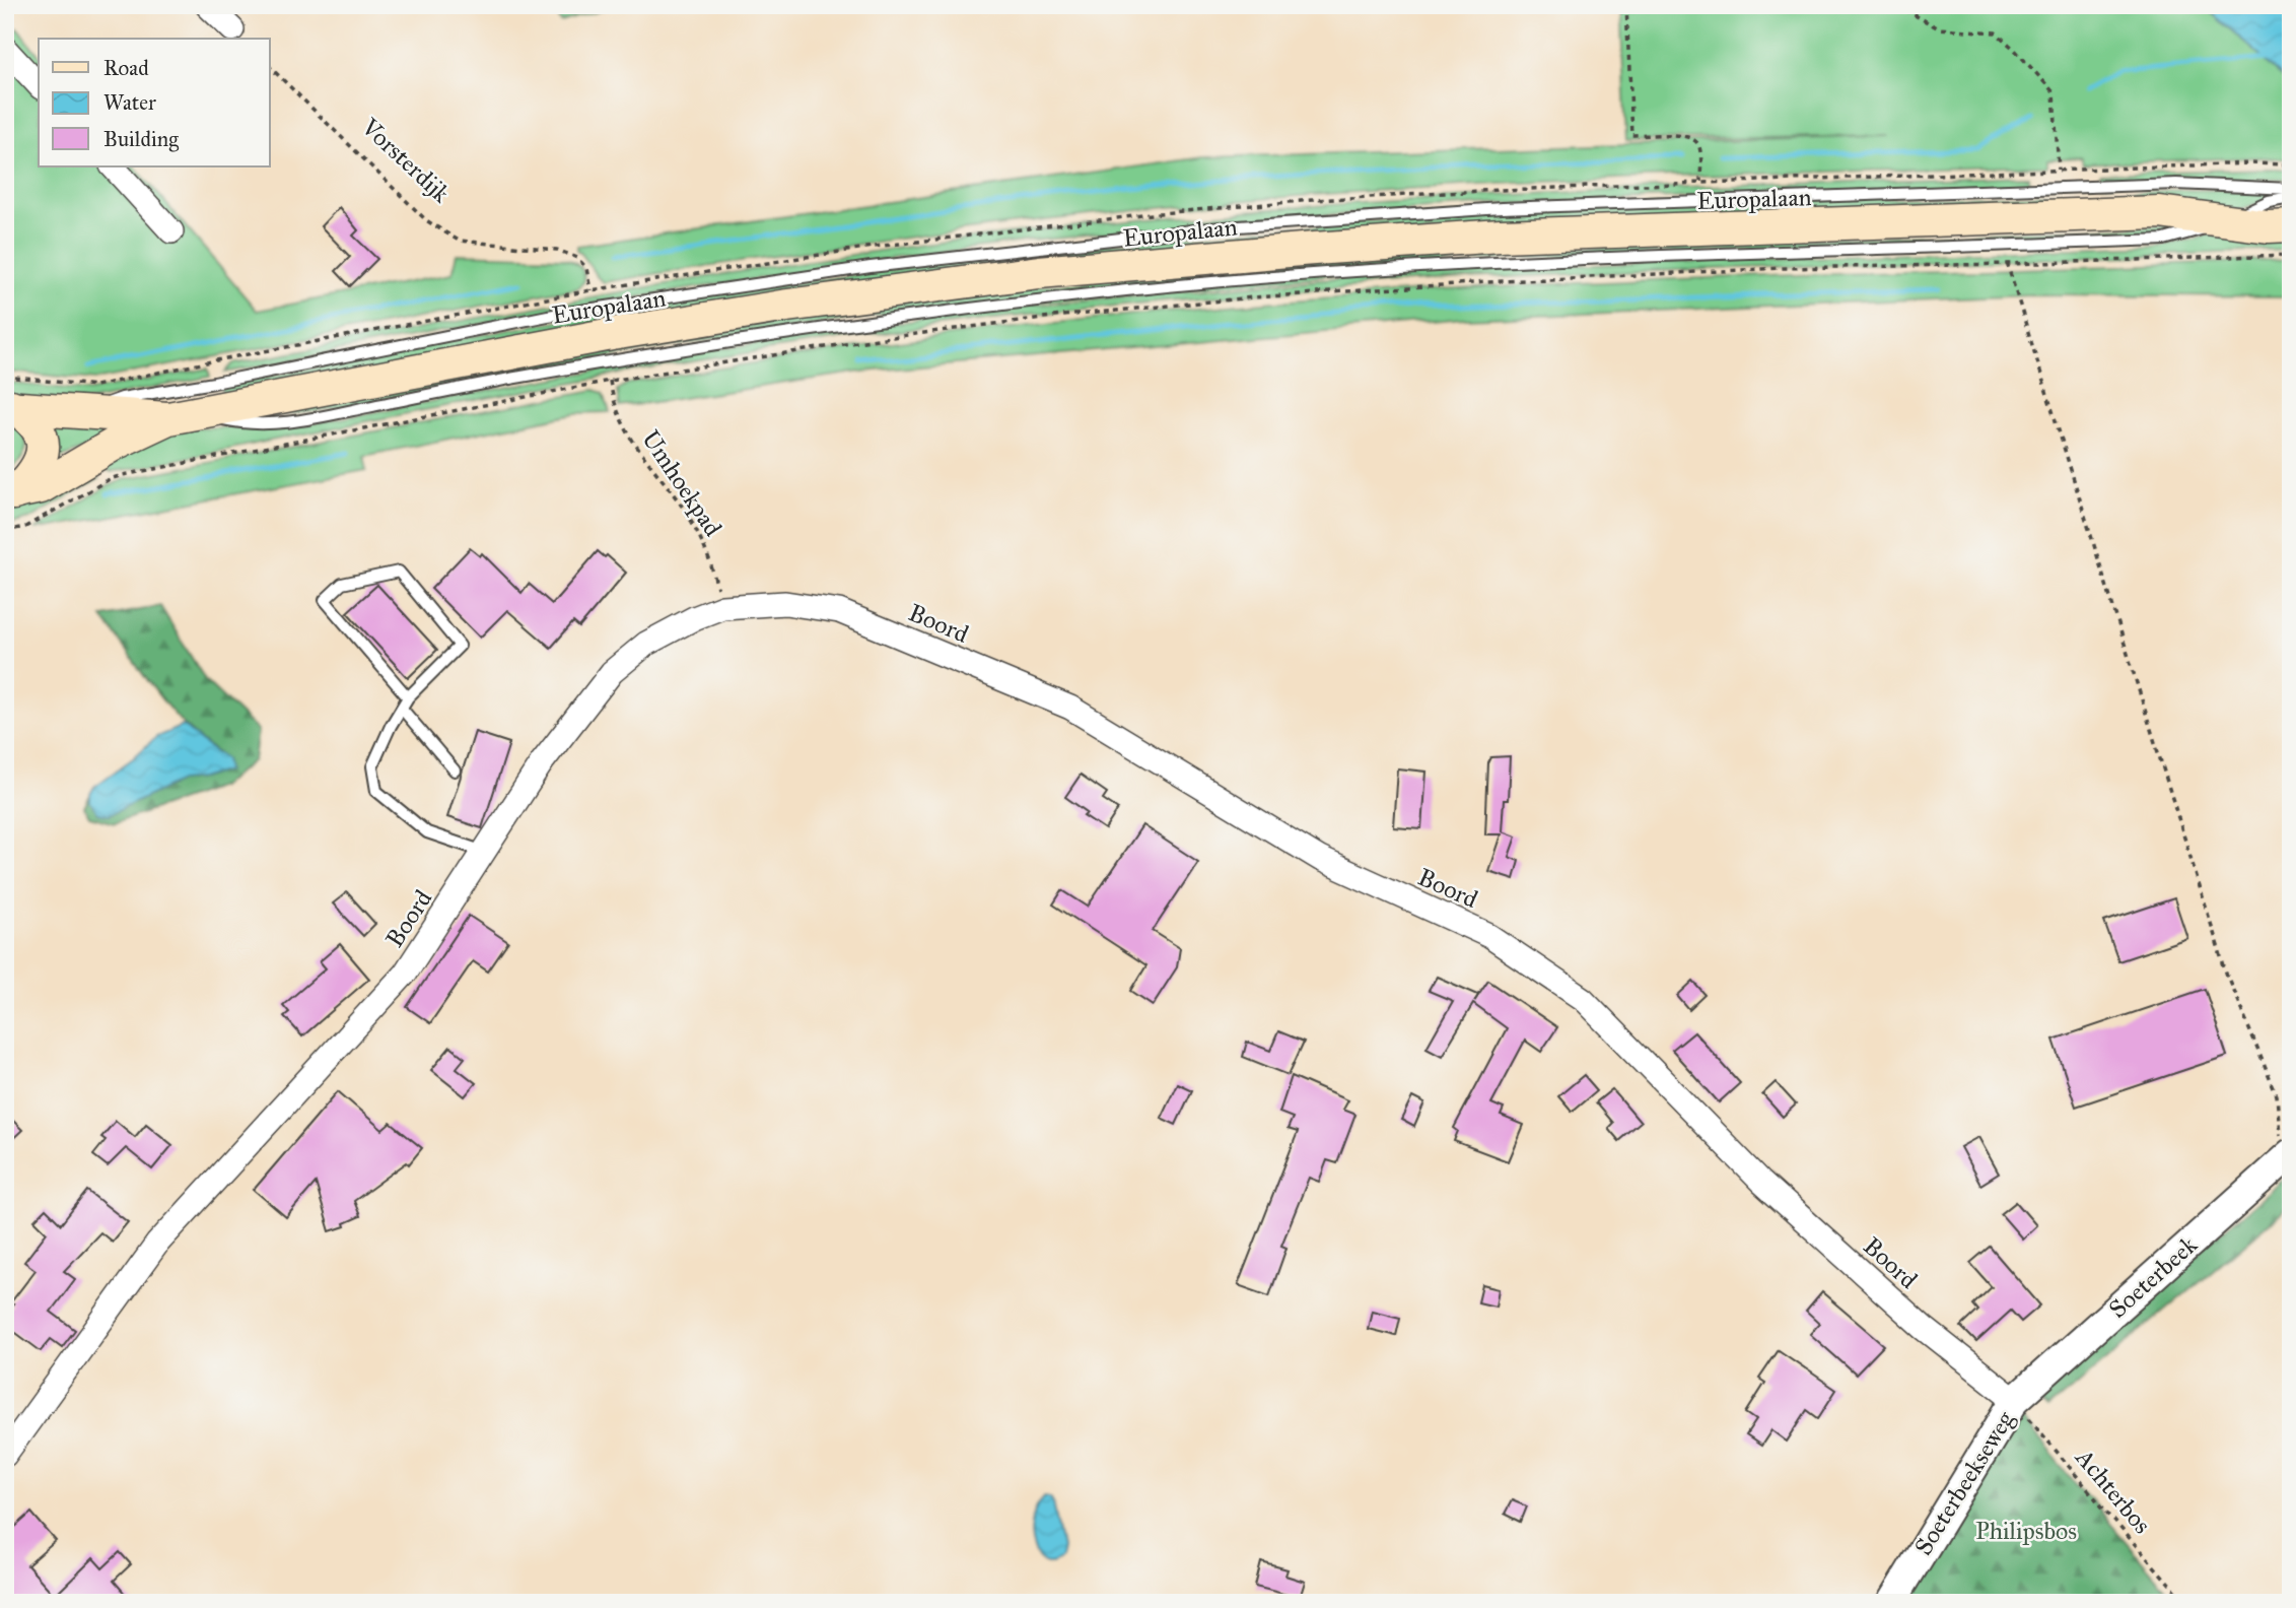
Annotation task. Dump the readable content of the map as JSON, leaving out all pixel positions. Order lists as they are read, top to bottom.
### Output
{
  "streets": {
    "main road": ["Europalaan"],
    "street": ["Boord", "Soeterbeek", "Soeterbeekseweg"],
    "path": ["Vorsterdijk", "Umhoekpad", "Achterbos"]
  },
  "crossings": [
    ["Vorsterdijk", "Europalaan"],
    ["Umhoekpad", "Boord"],
    ["Boord", "Soeterbeek"],
    ["Boord", "Soeterbeekseweg"],
    ["Boord", "Achterbos"],
    ["Soeterbeek", "Soeterbeekseweg"],
    ["Soeterbeek", "Achterbos"],
    ["Soeterbeekseweg", "Achterbos"]
  ],
  "parks": ["Philipsbos"],
  "legend": ["Road", "Water", "Building"]
}
